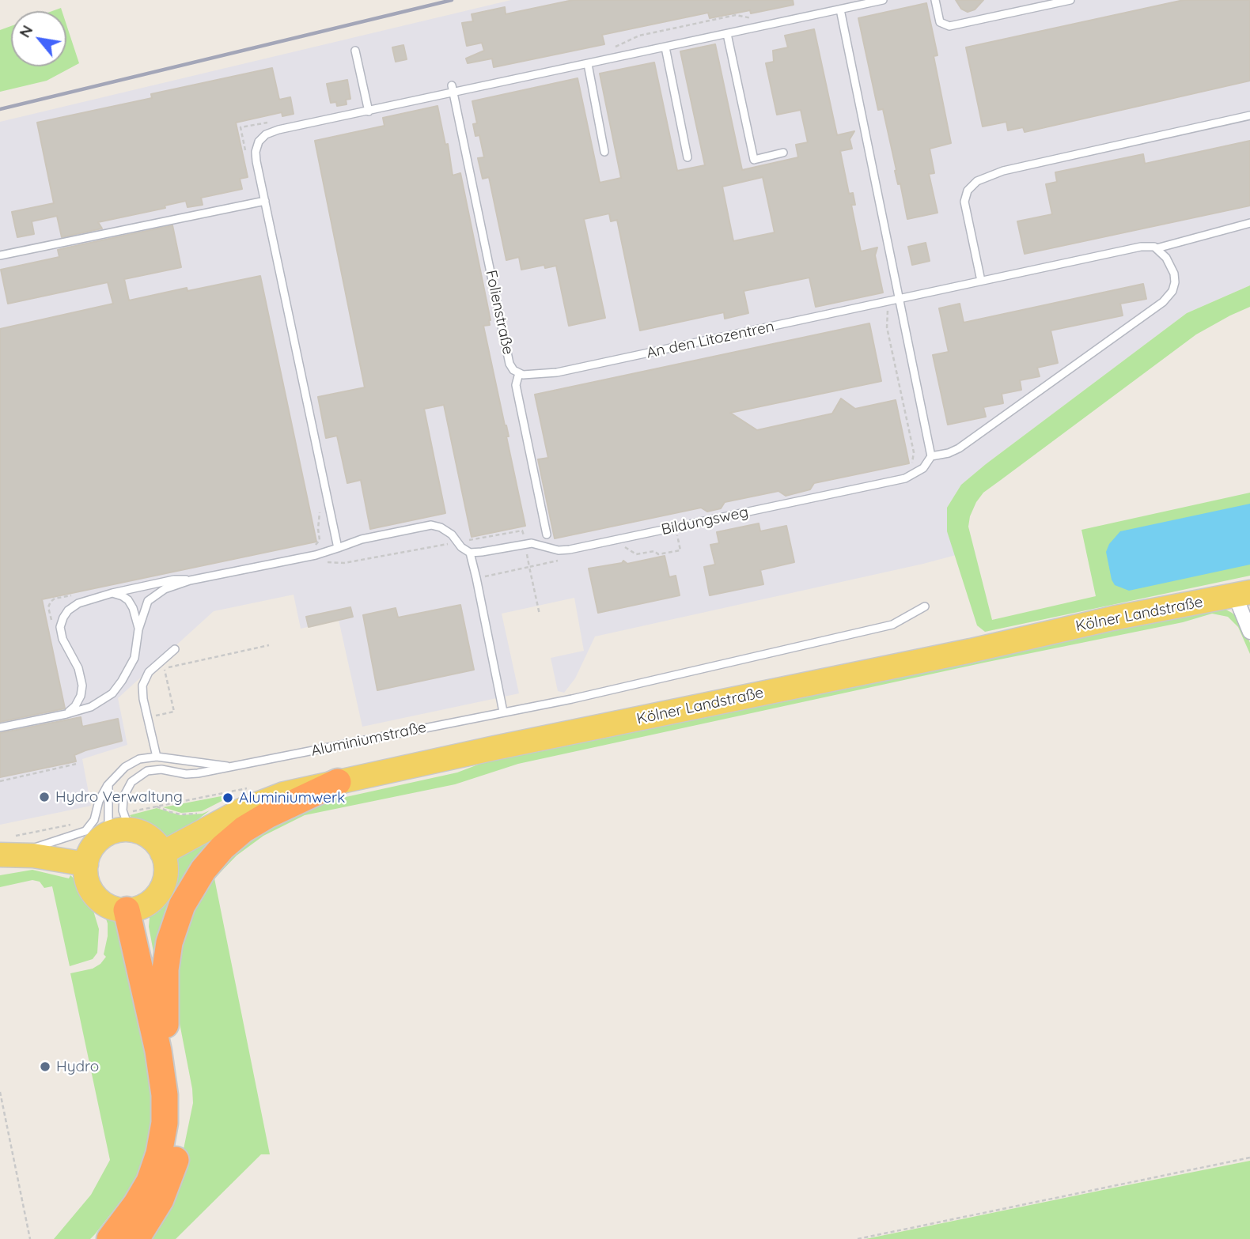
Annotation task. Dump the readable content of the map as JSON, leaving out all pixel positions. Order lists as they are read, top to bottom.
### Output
{
  "streets": {
    "main road": ["Kölner Landstraße"],
    "lane": [
      "Folienstraße",
      "An den Litozentren",
      "Bildungsweg",
      "Aluminiumstraße"
    ]
  },
  "crossings": [
    ["Folienstraße", "An den Litozentren"],
    ["Kölner Landstraße", "Aluminiumstraße"]
  ],
  "places": ["Hydro Verwaltung", "Aluminiumwerk", "Hydro"],
  "north": "top left"
}
